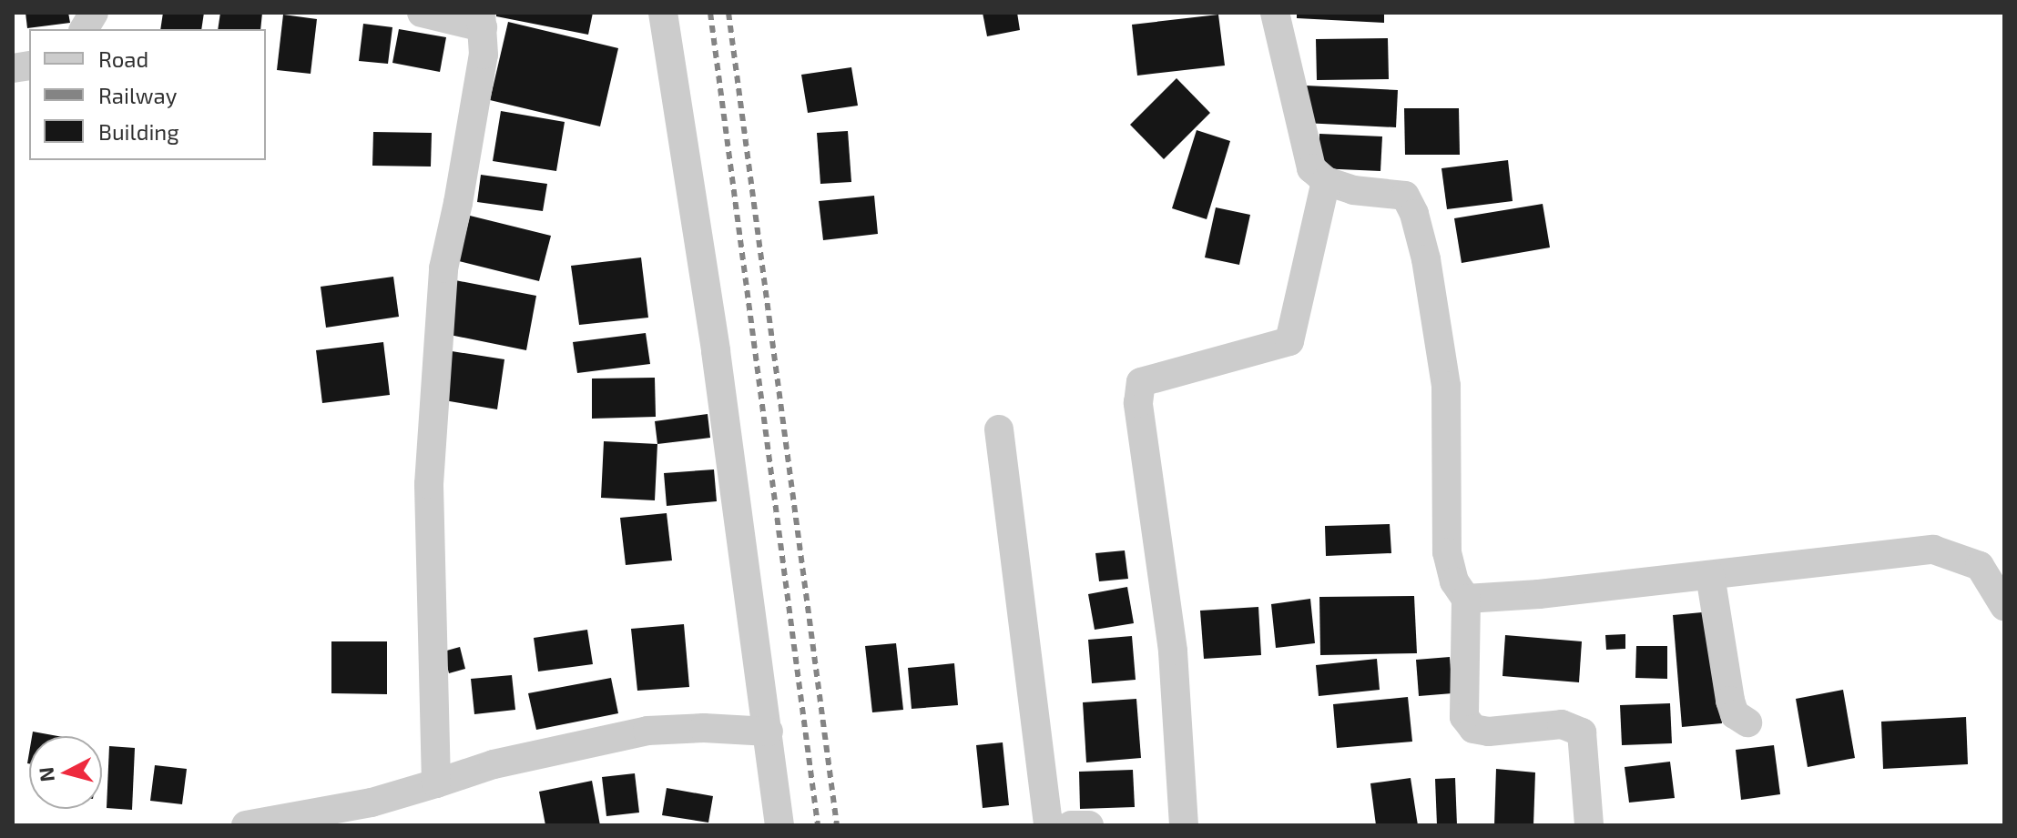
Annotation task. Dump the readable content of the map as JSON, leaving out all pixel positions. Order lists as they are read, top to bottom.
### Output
{
  "legend": ["Road", "Railway", "Building"],
  "north": "left"
}
